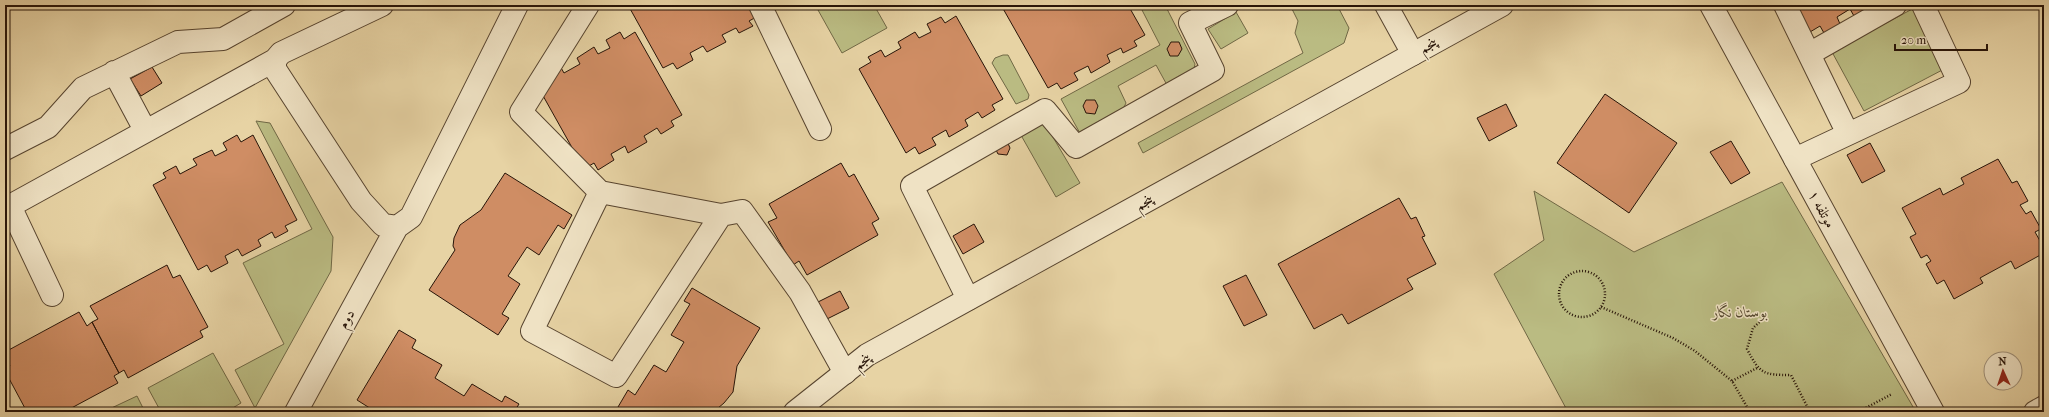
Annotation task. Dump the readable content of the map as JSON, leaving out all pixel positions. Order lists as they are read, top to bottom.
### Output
{
  "streets": {
    "street": ["پنجم", "موتلفه ۱", "دوم"]
  },
  "parks": ["بوستان نگار"],
  "scale_bar": "20 m",
  "north": "top"
}
